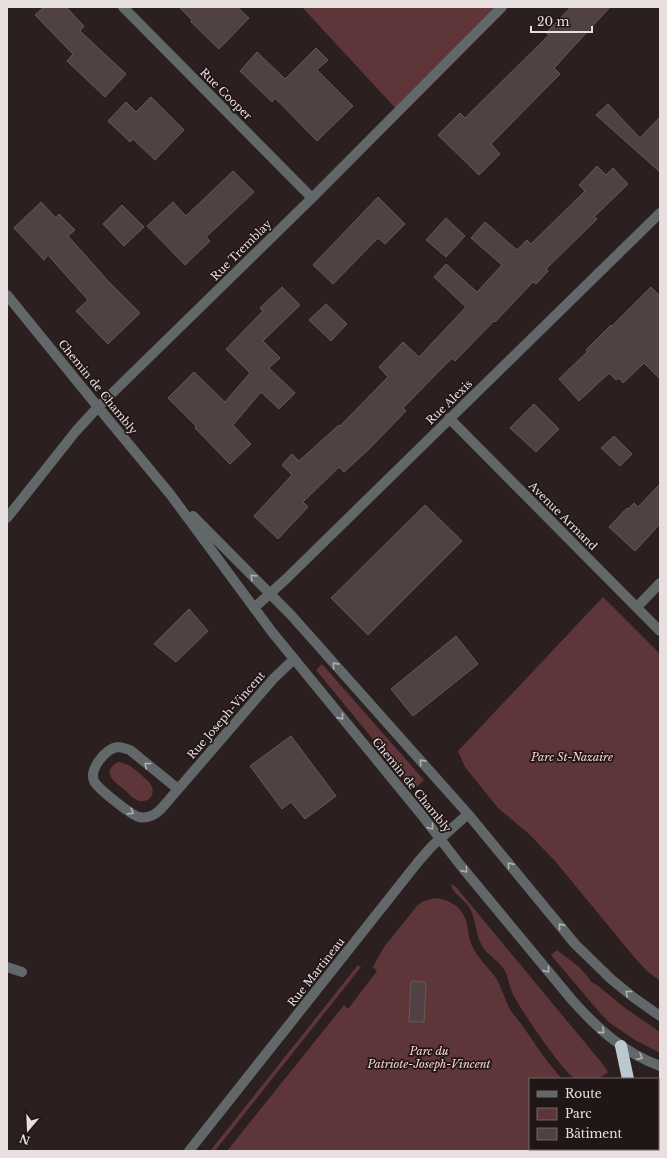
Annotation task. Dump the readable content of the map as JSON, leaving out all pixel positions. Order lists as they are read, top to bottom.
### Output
{
  "streets": {
    "street": [
      "Rue Cooper",
      "Rue Tremblay",
      "Chemin de Chambly",
      "Rue Alexis",
      "Avenue Armand",
      "Rue Joseph-Vincent",
      "Rue Martineau"
    ]
  },
  "crossings": [
    ["Rue Cooper", "Rue Tremblay"],
    ["Rue Tremblay", "Chemin de Chambly"],
    ["Chemin de Chambly", "Rue Alexis"],
    ["Chemin de Chambly", "Rue Joseph-Vincent"],
    ["Chemin de Chambly", "Rue Martineau"],
    ["Rue Alexis", "Avenue Armand"]
  ],
  "parks": ["Parc St-Nazaire", "Parc du Patriote-Joseph-Vincent"],
  "legend": ["Route", "Parc", "Bâtiment"],
  "scale_bar": "20 m",
  "north": "bottom"
}
